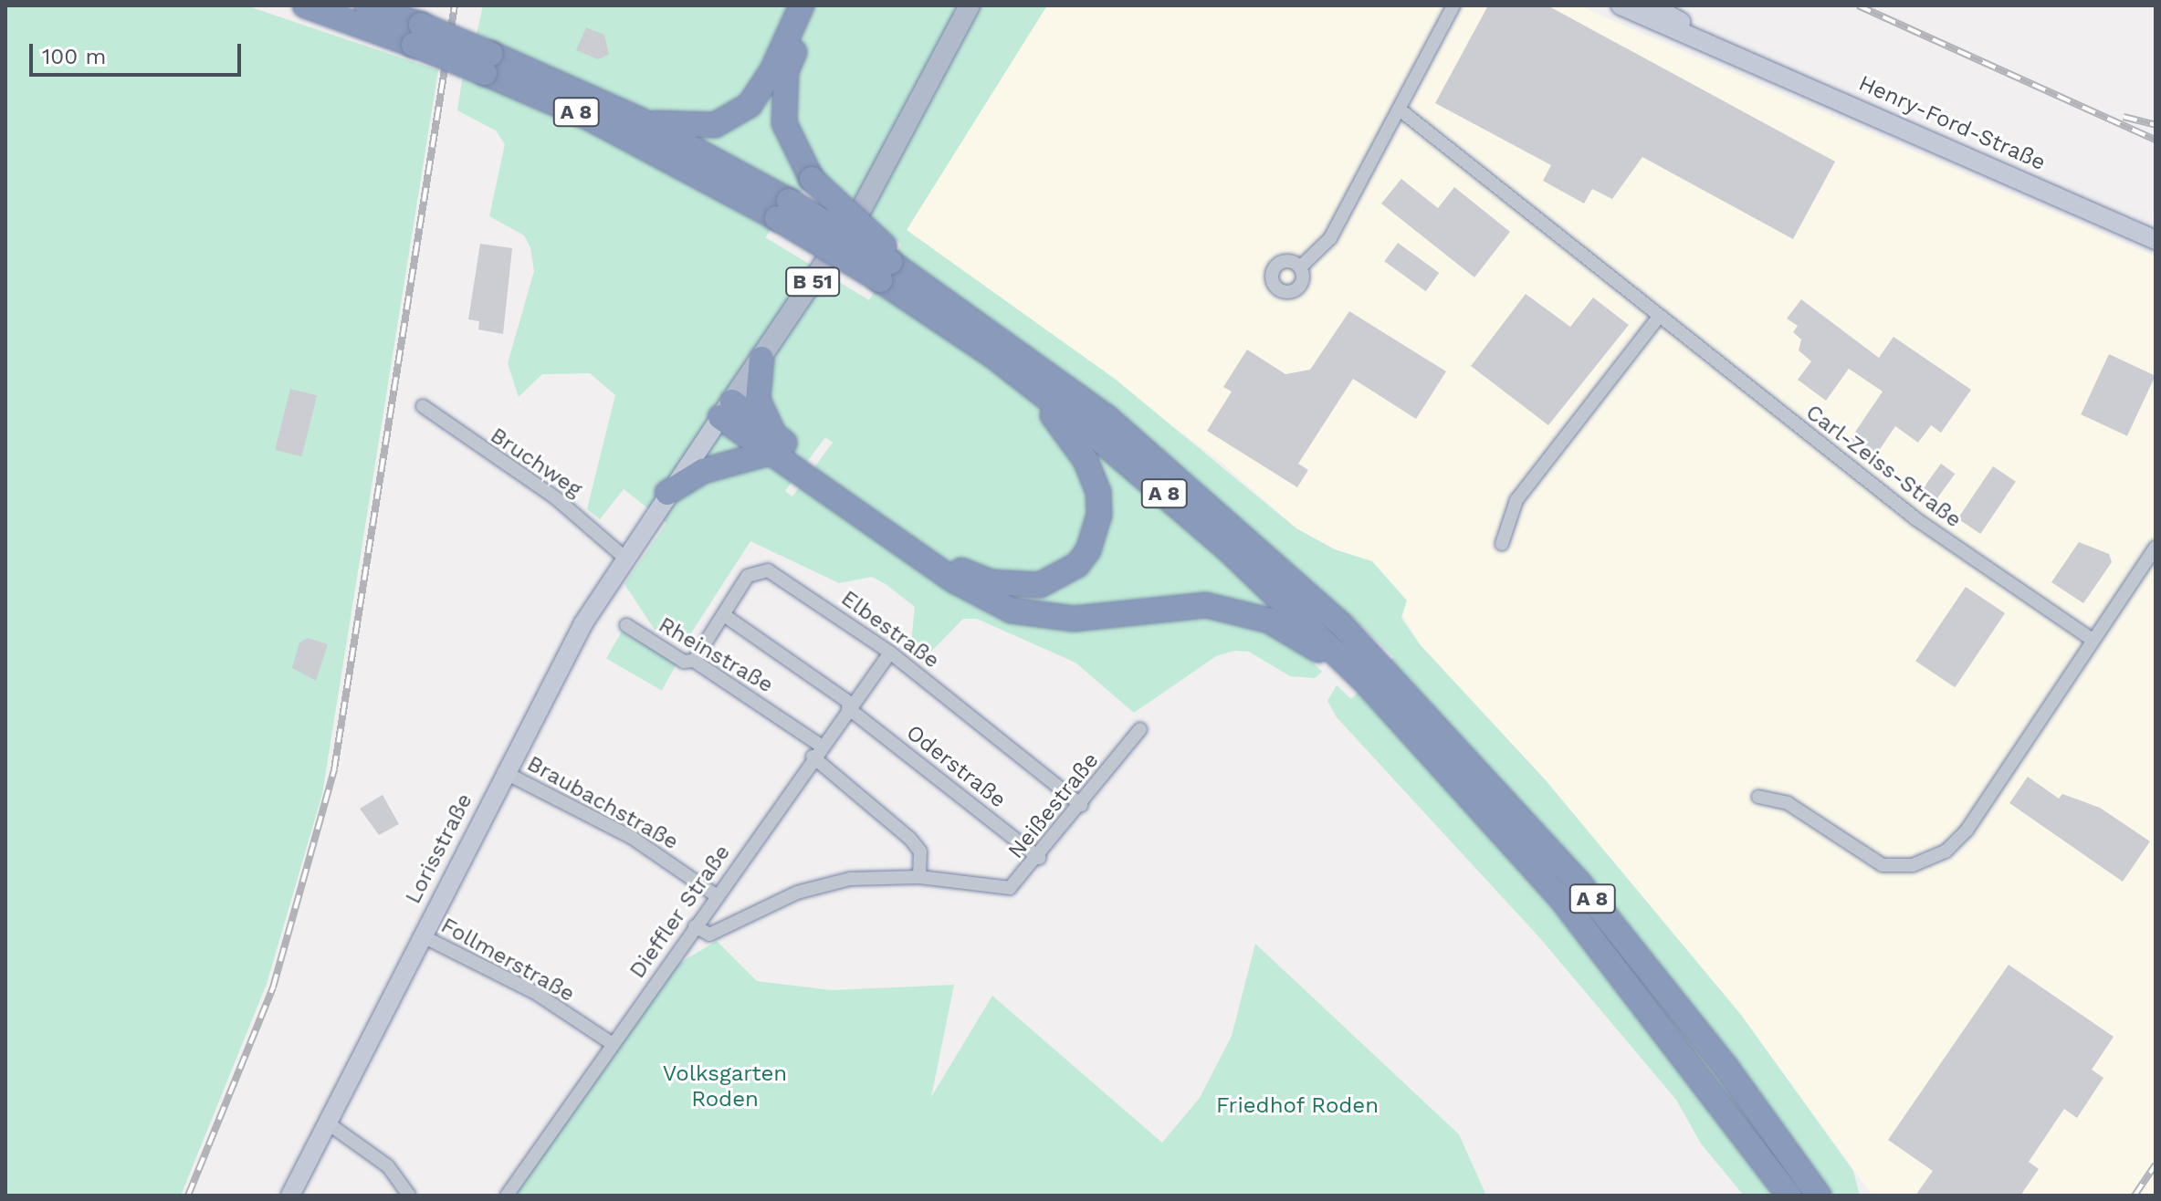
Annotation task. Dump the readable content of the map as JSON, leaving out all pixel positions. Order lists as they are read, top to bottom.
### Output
{
  "streets": {
    "highway": ["A 8"],
    "main road": ["B 51"],
    "street": [
      "Henry-Ford-Straße",
      "Bruchweg",
      "Carl-Zeiss-Straße",
      "Elbestraße",
      "Rheinstraße",
      "Oderstraße",
      "Braubachstraße",
      "Neißestraße",
      "Lorisstraße",
      "Dieffler Straße",
      "Follmerstraße"
    ]
  },
  "crossings": [
    ["B 51", "Lorisstraße"],
    ["Bruchweg", "Lorisstraße"],
    ["Elbestraße", "Rheinstraße"],
    ["Elbestraße", "Oderstraße"],
    ["Elbestraße", "Neißestraße"],
    ["Elbestraße", "Dieffler Straße"],
    ["Rheinstraße", "Neißestraße"],
    ["Rheinstraße", "Dieffler Straße"],
    ["Oderstraße", "Neißestraße"],
    ["Oderstraße", "Dieffler Straße"],
    ["Braubachstraße", "Lorisstraße"],
    ["Braubachstraße", "Dieffler Straße"],
    ["Neißestraße", "Dieffler Straße"],
    ["Lorisstraße", "Follmerstraße"],
    ["Dieffler Straße", "Follmerstraße"]
  ],
  "parks": ["Volksgarten Roden", "Friedhof Roden"],
  "scale_bar": "100 m"
}
